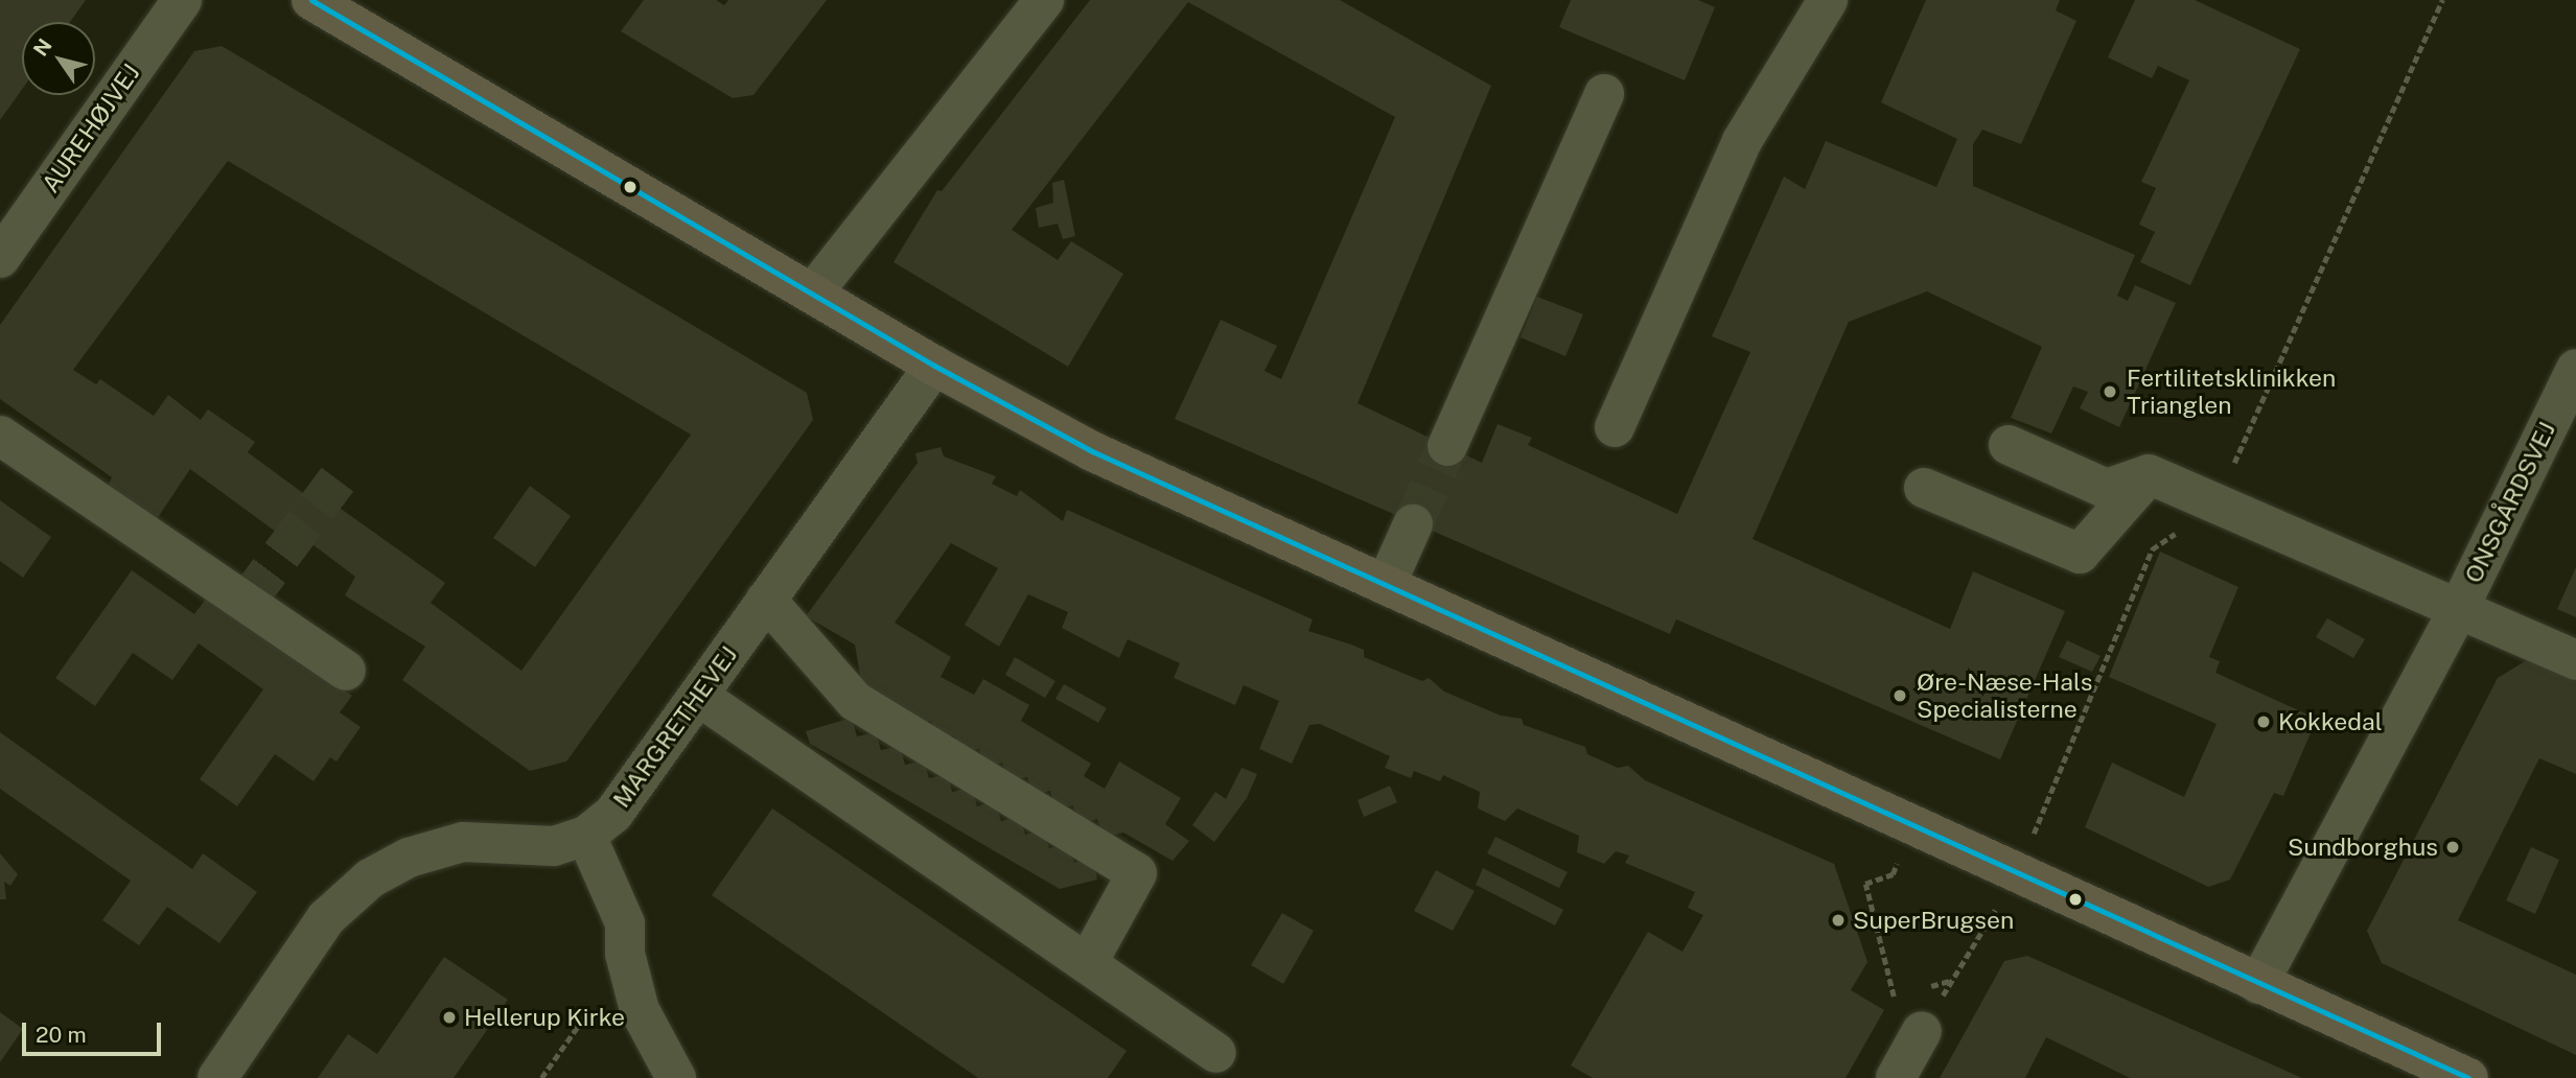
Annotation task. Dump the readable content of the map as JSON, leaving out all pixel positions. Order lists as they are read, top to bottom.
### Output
{
  "streets": {
    "street": ["AUREHØJVEJ", "ONSGÅRDSVEJ", "MARGRETHEVEJ"]
  },
  "places": [
    "Fertilitetsklinikken Trianglen",
    "Øre-Næse-Hals Specialisterne",
    "Kokkedal",
    "Sundborghus",
    "SuperBrugsen",
    "Hellerup Kirke"
  ],
  "scale_bar": "20 m",
  "north": "top left"
}
